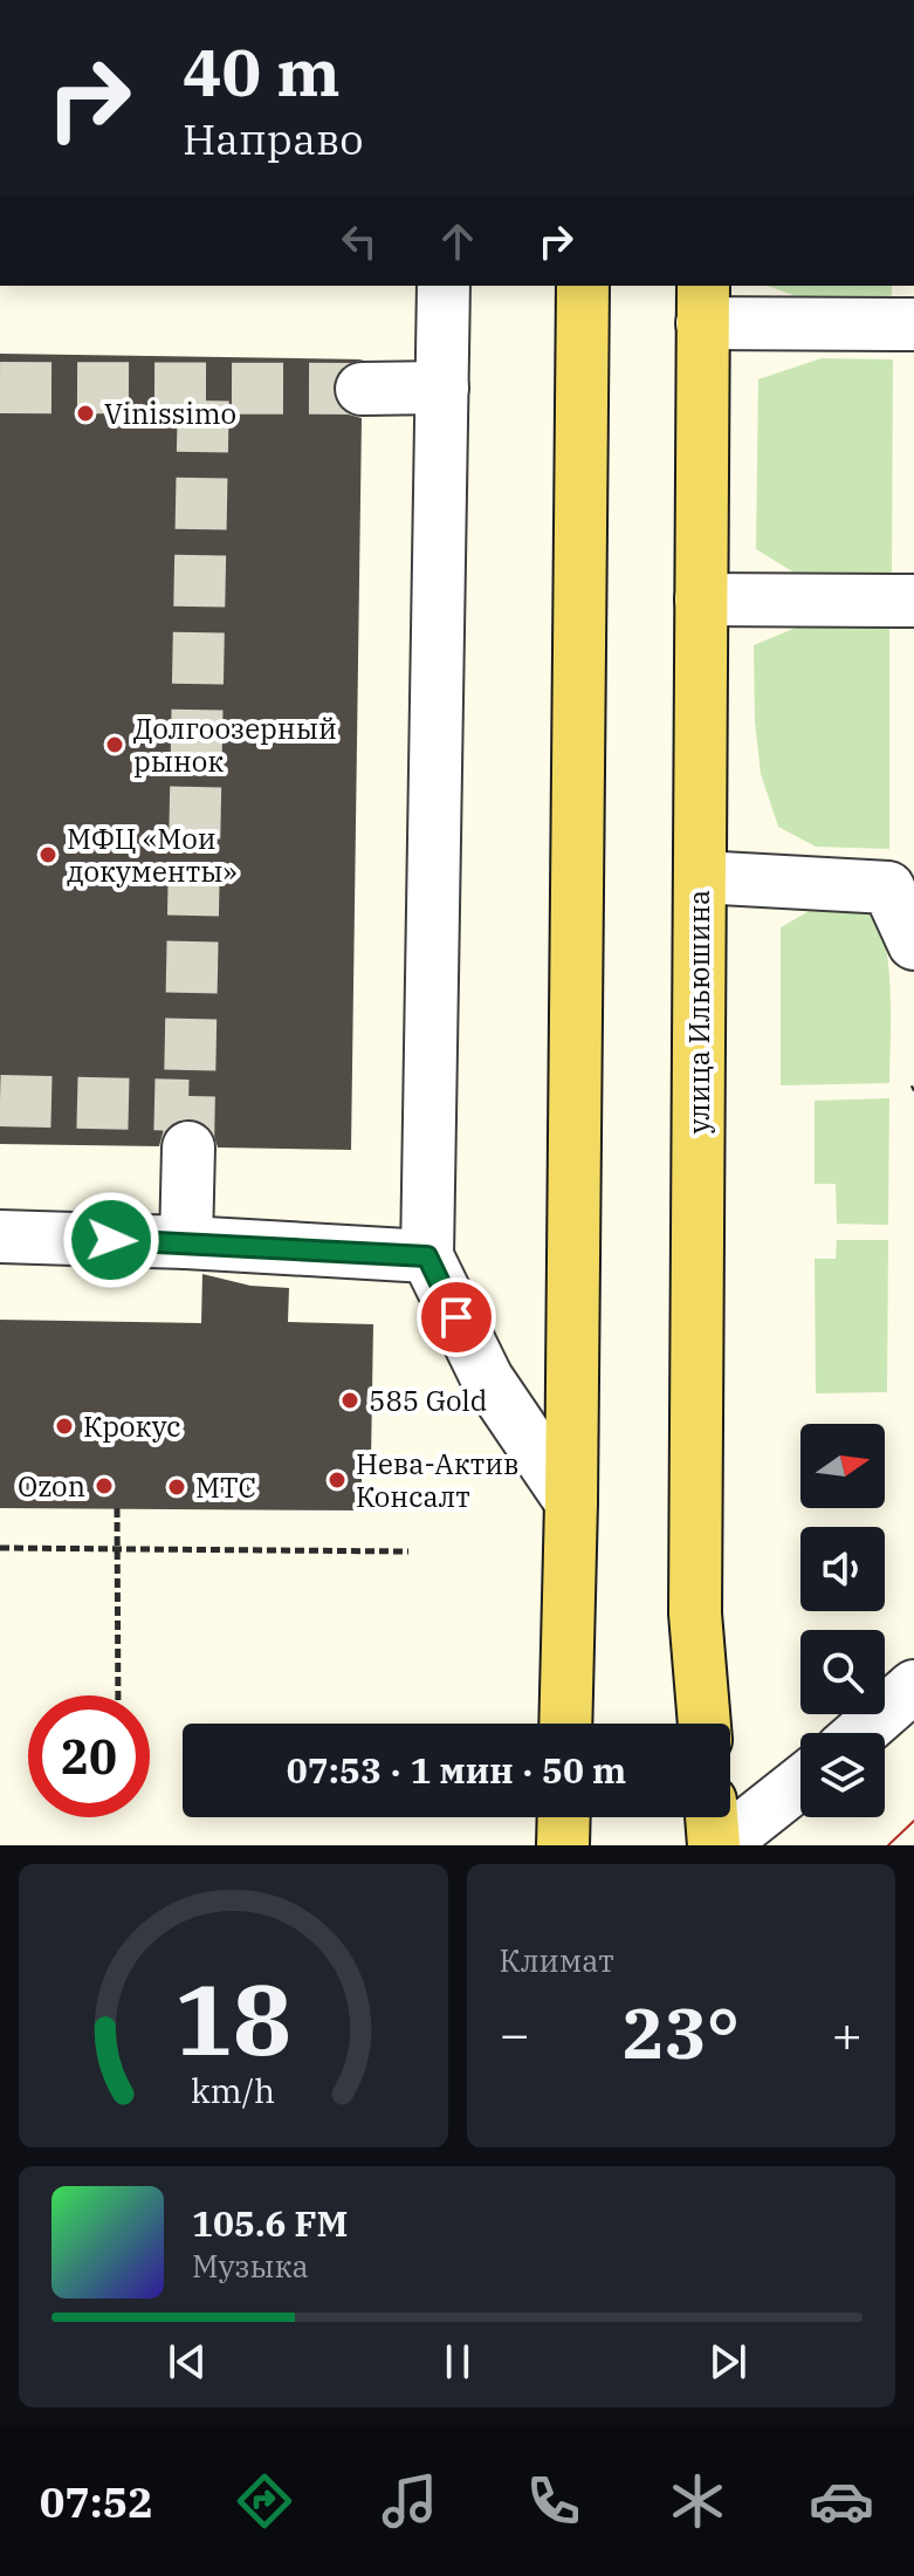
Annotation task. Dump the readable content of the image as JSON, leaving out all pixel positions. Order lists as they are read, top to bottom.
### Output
{
  "streets": {
    "main road": ["улица Ильюшина"]
  },
  "places": [
    "Vinissimo",
    "Долгоозерный рынок",
    "МФЦ «Мои документы»",
    "585 Gold",
    "Крокус",
    "Нева-Актив Консалт",
    "Ozon",
    "МТС"
  ],
  "north": "right",
  "page": {
    "turn": ["40 m", "Направо"],
    "limit": "20",
    "trip": "07:53 · 1 мин · 50 m",
    "tile": "Климат",
    "heat": ["−", "23°", "+"],
    "song": ["105.6 FM", "Музыка"],
    "tabs": "07:52",
    "gauge": ["18", "km/h"]
  }
}
